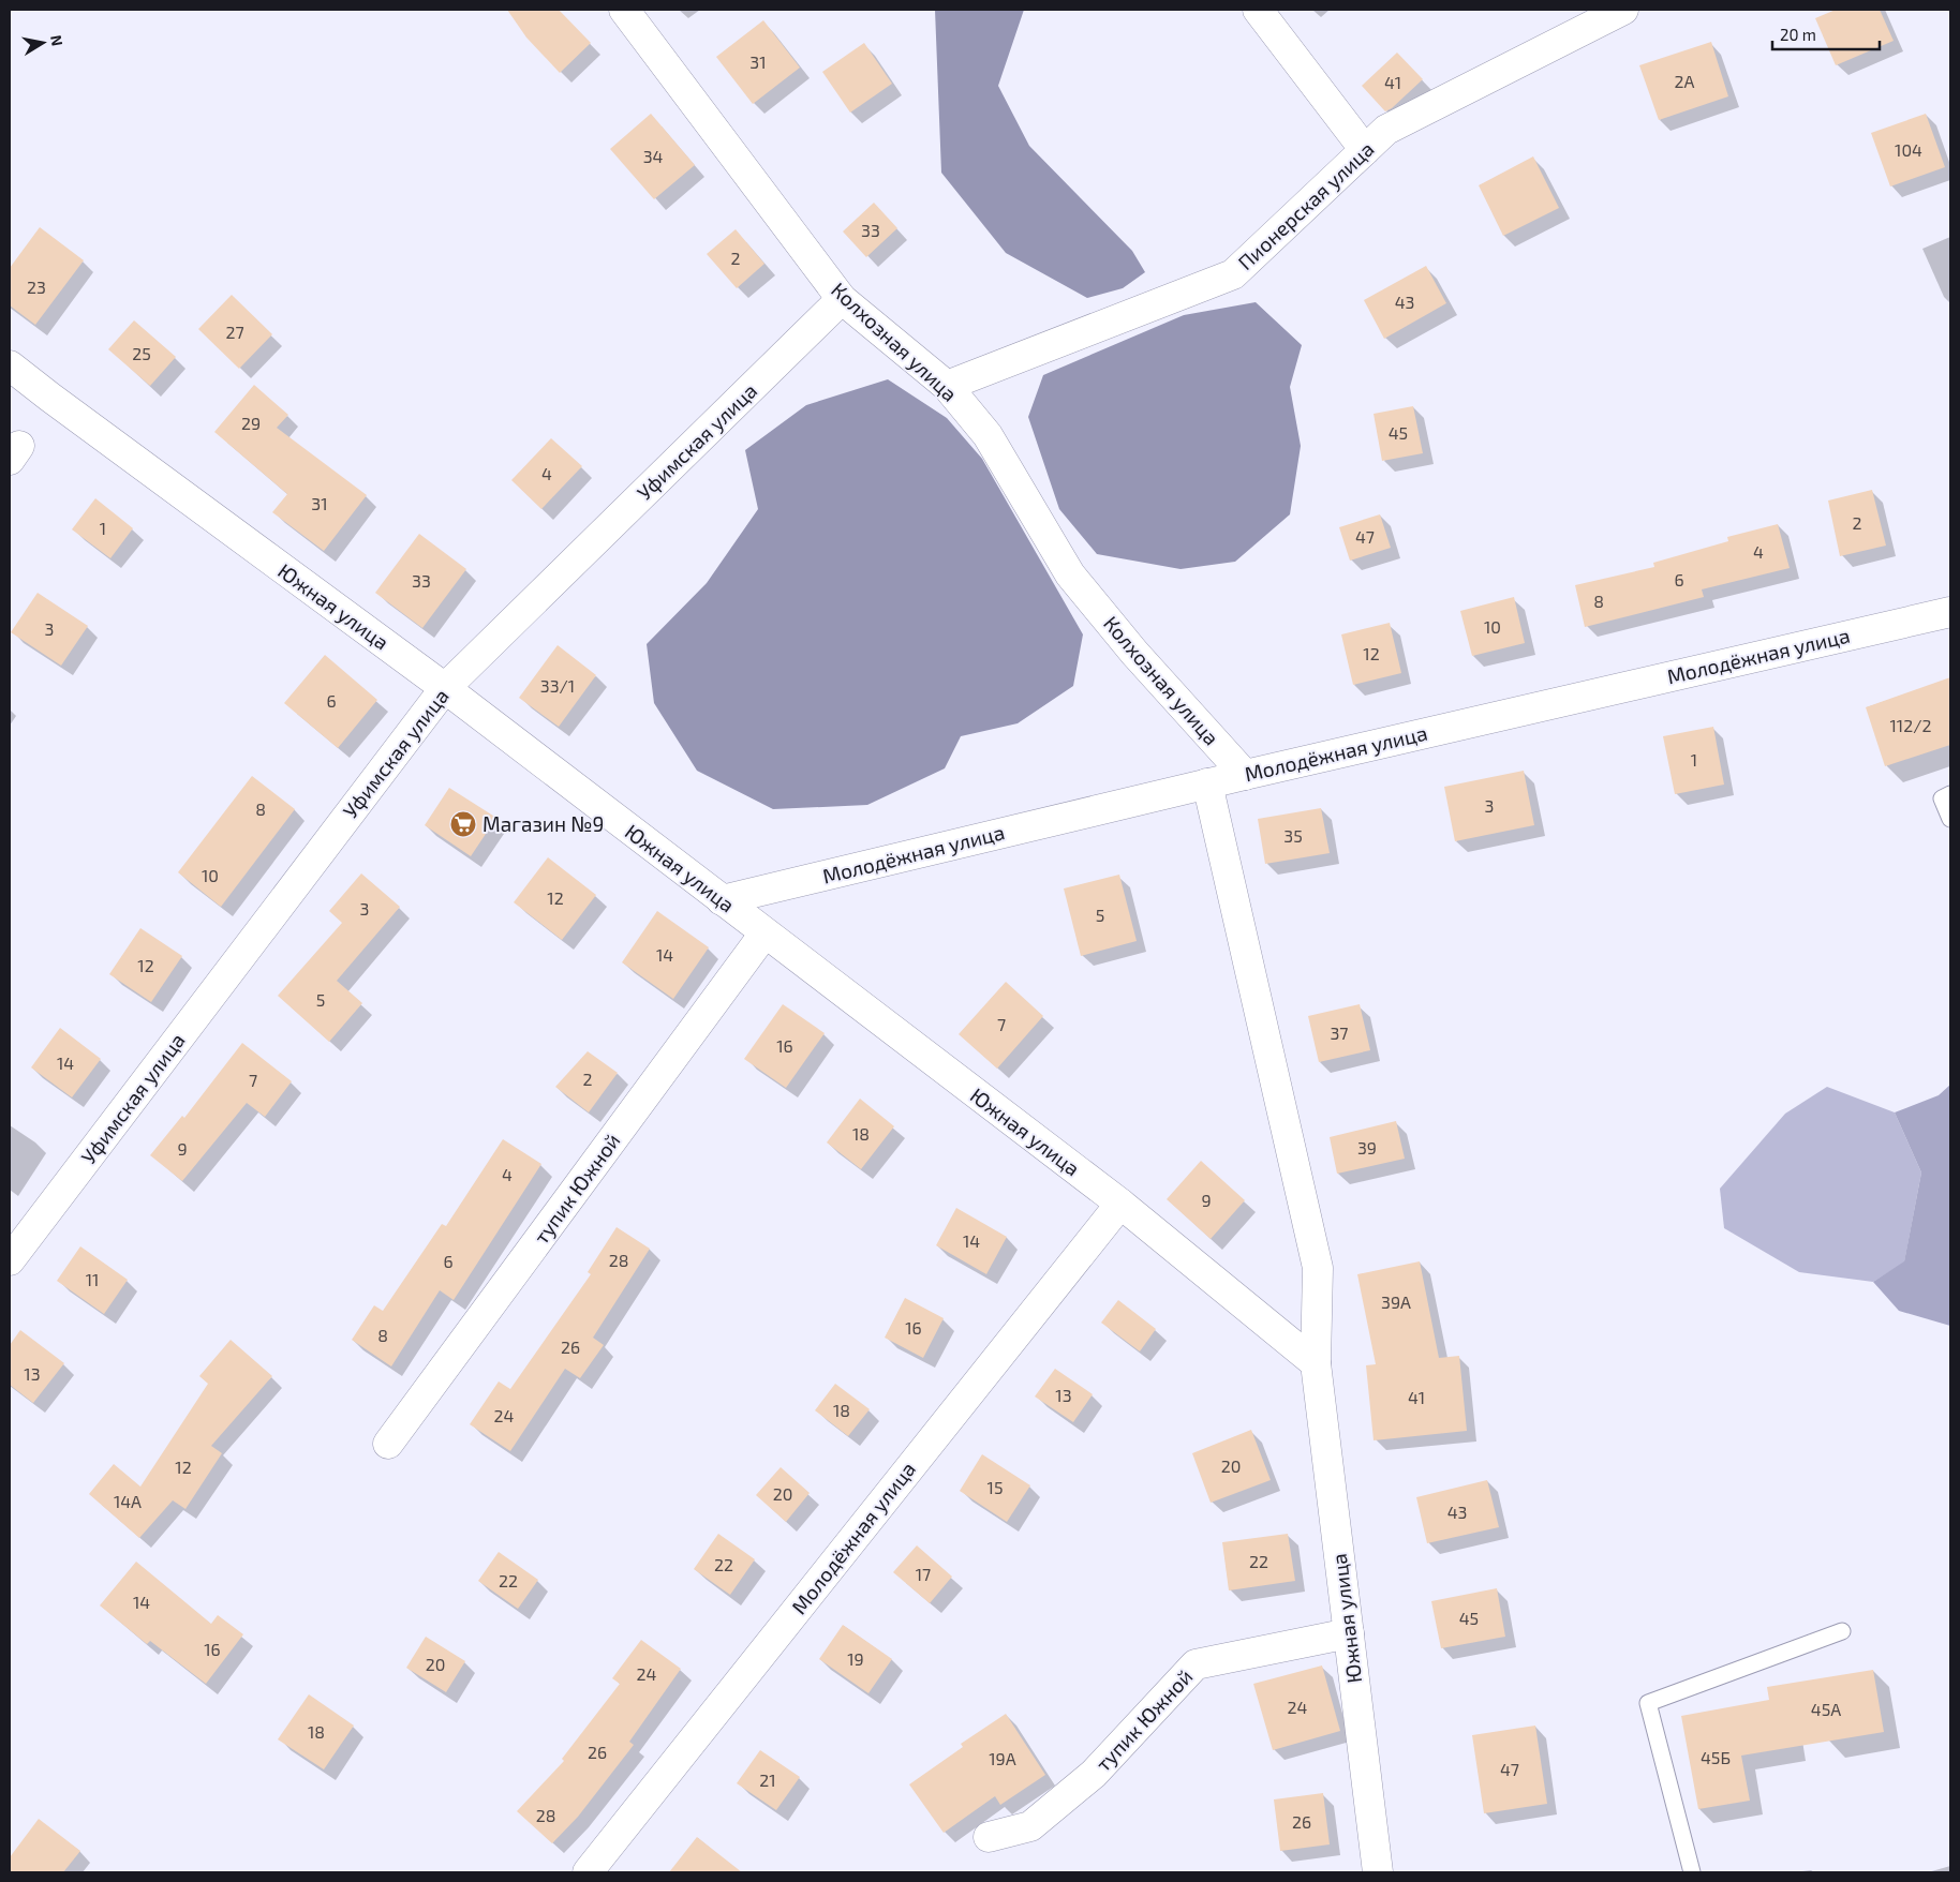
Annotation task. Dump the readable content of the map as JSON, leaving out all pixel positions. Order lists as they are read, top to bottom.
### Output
{
  "streets": {
    "street": [
      "Пионерская улица",
      "Колхозная улица",
      "Уфимская улица",
      "Южная улица",
      "Молодёжная улица",
      "тупик Южной"
    ]
  },
  "crossings": [
    ["Пионерская улица", "Колхозная улица"],
    ["Колхозная улица", "Уфимская улица"],
    ["Колхозная улица", "Молодёжная улица"],
    ["Уфимская улица", "Южная улица"],
    ["Южная улица", "Молодёжная улица"],
    ["Южная улица", "тупик Южной"]
  ],
  "places": {
    "supermarket": ["Магазин №9"]
  },
  "house_numbers": [
    "31",
    "2А",
    "41",
    "104",
    "34",
    "33",
    "2",
    "23",
    "43",
    "27",
    "25",
    "29",
    "45",
    "4",
    "31",
    "2",
    "1",
    "47",
    "4",
    "6",
    "33",
    "8",
    "10",
    "3",
    "12",
    "33/1",
    "6",
    "112/2",
    "1",
    "3",
    "8",
    "35",
    "10",
    "12",
    "3",
    "5",
    "14",
    "12",
    "5",
    "7",
    "37",
    "16",
    "14",
    "2",
    "7",
    "18",
    "39",
    "9",
    "4",
    "9",
    "14",
    "28",
    "6",
    "11",
    "39А",
    "16",
    "8",
    "26",
    "13",
    "13",
    "41",
    "18",
    "24",
    "20",
    "12",
    "15",
    "20",
    "14А",
    "43",
    "22",
    "22",
    "17",
    "22",
    "14",
    "45",
    "16",
    "19",
    "20",
    "24",
    "24",
    "45А",
    "18",
    "26",
    "45Б",
    "19А",
    "47",
    "21",
    "28",
    "26"
  ],
  "scale_bar": "20 m",
  "north": "right"
}
